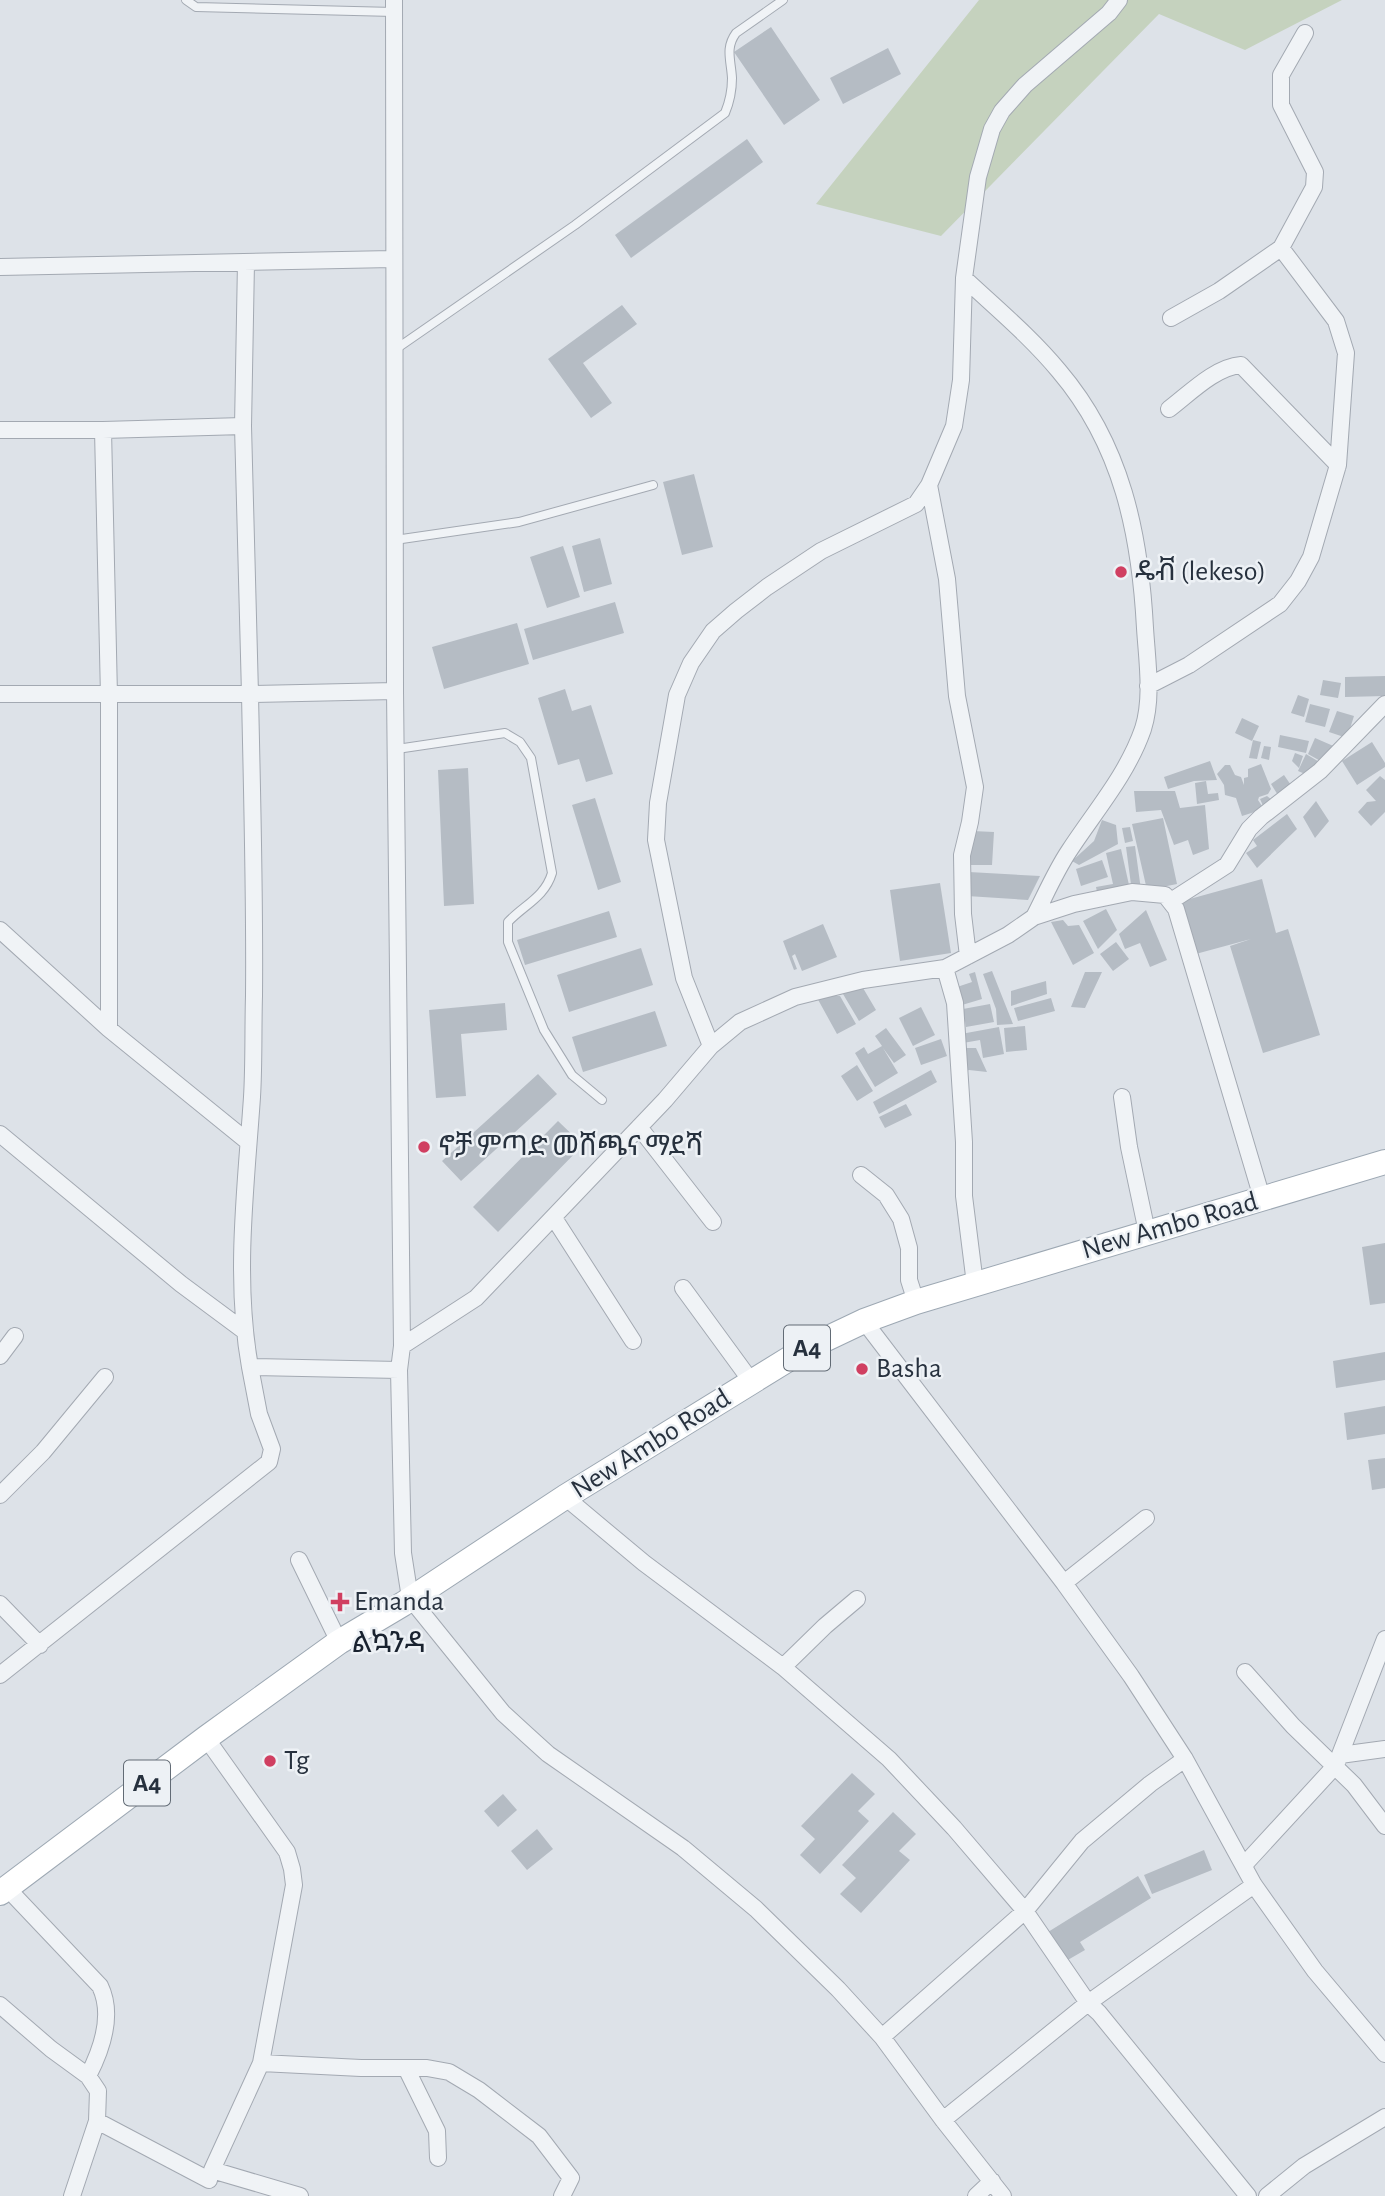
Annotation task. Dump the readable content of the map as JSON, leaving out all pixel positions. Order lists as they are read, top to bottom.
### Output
{
  "streets": {
    "main road": ["New Ambo Road", "A4"]
  },
  "districts": ["ልኳንዳ"],
  "places": {
    "other": [
      "ዴቭ (lekeso)",
      "ኖቻ ምጣድ መሸጫና ማደሻ",
      "Basha",
      "Tg"
    ],
    "health": ["Emanda"]
  }
}
